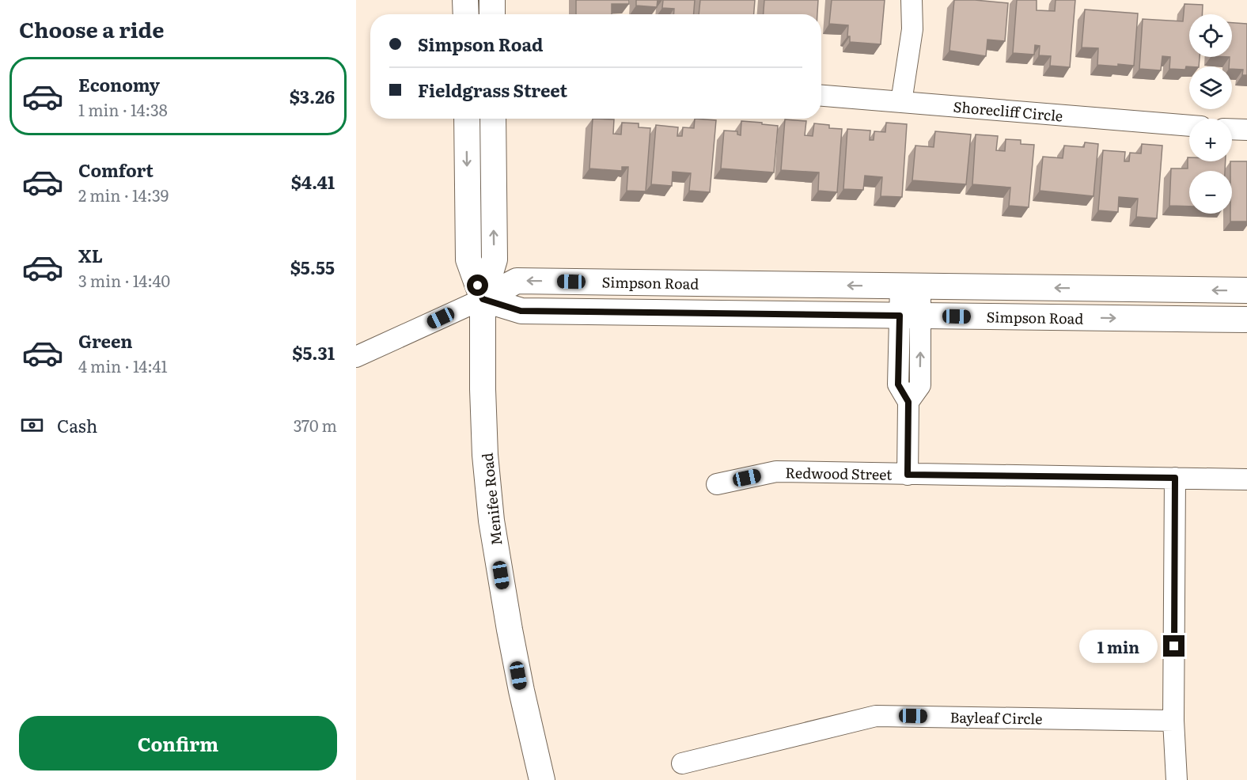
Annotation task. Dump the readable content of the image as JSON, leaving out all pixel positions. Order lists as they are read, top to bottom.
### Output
{
  "streets": {
    "main road": ["Simpson Road", "Menifee Road"],
    "street": ["Shorecliff Circle", "Redwood Street", "Bayleaf Circle"]
  },
  "crossings": [
    ["Simpson Road", "Menifee Road"]
  ],
  "page": {
    "heading": "Choose a ride",
    "map_buttons": ["+", "−"],
    "banner": ["Simpson Road", "Fieldgrass Street"],
    "list": [
      {
        "name": "Economy",
        "note": "1 min · 14:38",
        "value": "$3.26"
      },
      {
        "name": "Comfort",
        "note": "2 min · 14:39",
        "value": "$4.41"
      },
      {
        "name": "XL",
        "note": "3 min · 14:40",
        "value": "$5.55"
      },
      {
        "name": "Green",
        "note": "4 min · 14:41",
        "value": "$5.31"
      }
    ],
    "pay": ["Cash", "370 m"],
    "bubble": "1 min",
    "buttons": "Confirm"
  }
}
